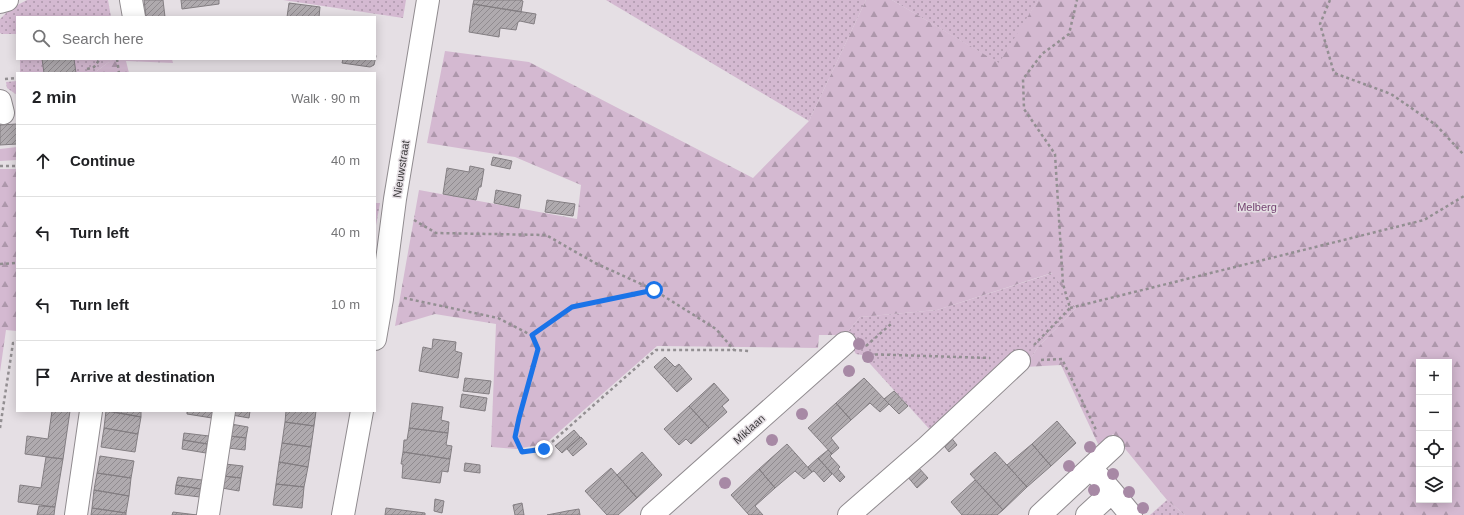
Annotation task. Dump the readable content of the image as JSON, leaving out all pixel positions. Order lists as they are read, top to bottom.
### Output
{
  "streets": {
    "street": ["Nieuwstraat", "Miklaan"]
  },
  "parks": ["Melberg"],
  "page": {
    "search": "Search here",
    "heading": ["2 min", "Walk · 90 m"],
    "list": [
      ["Continue", "40 m"],
      ["Turn left", "40 m"],
      ["Turn left", "10 m"],
      "Arrive at destination"
    ],
    "map_buttons": ["+", "−"]
  }
}
